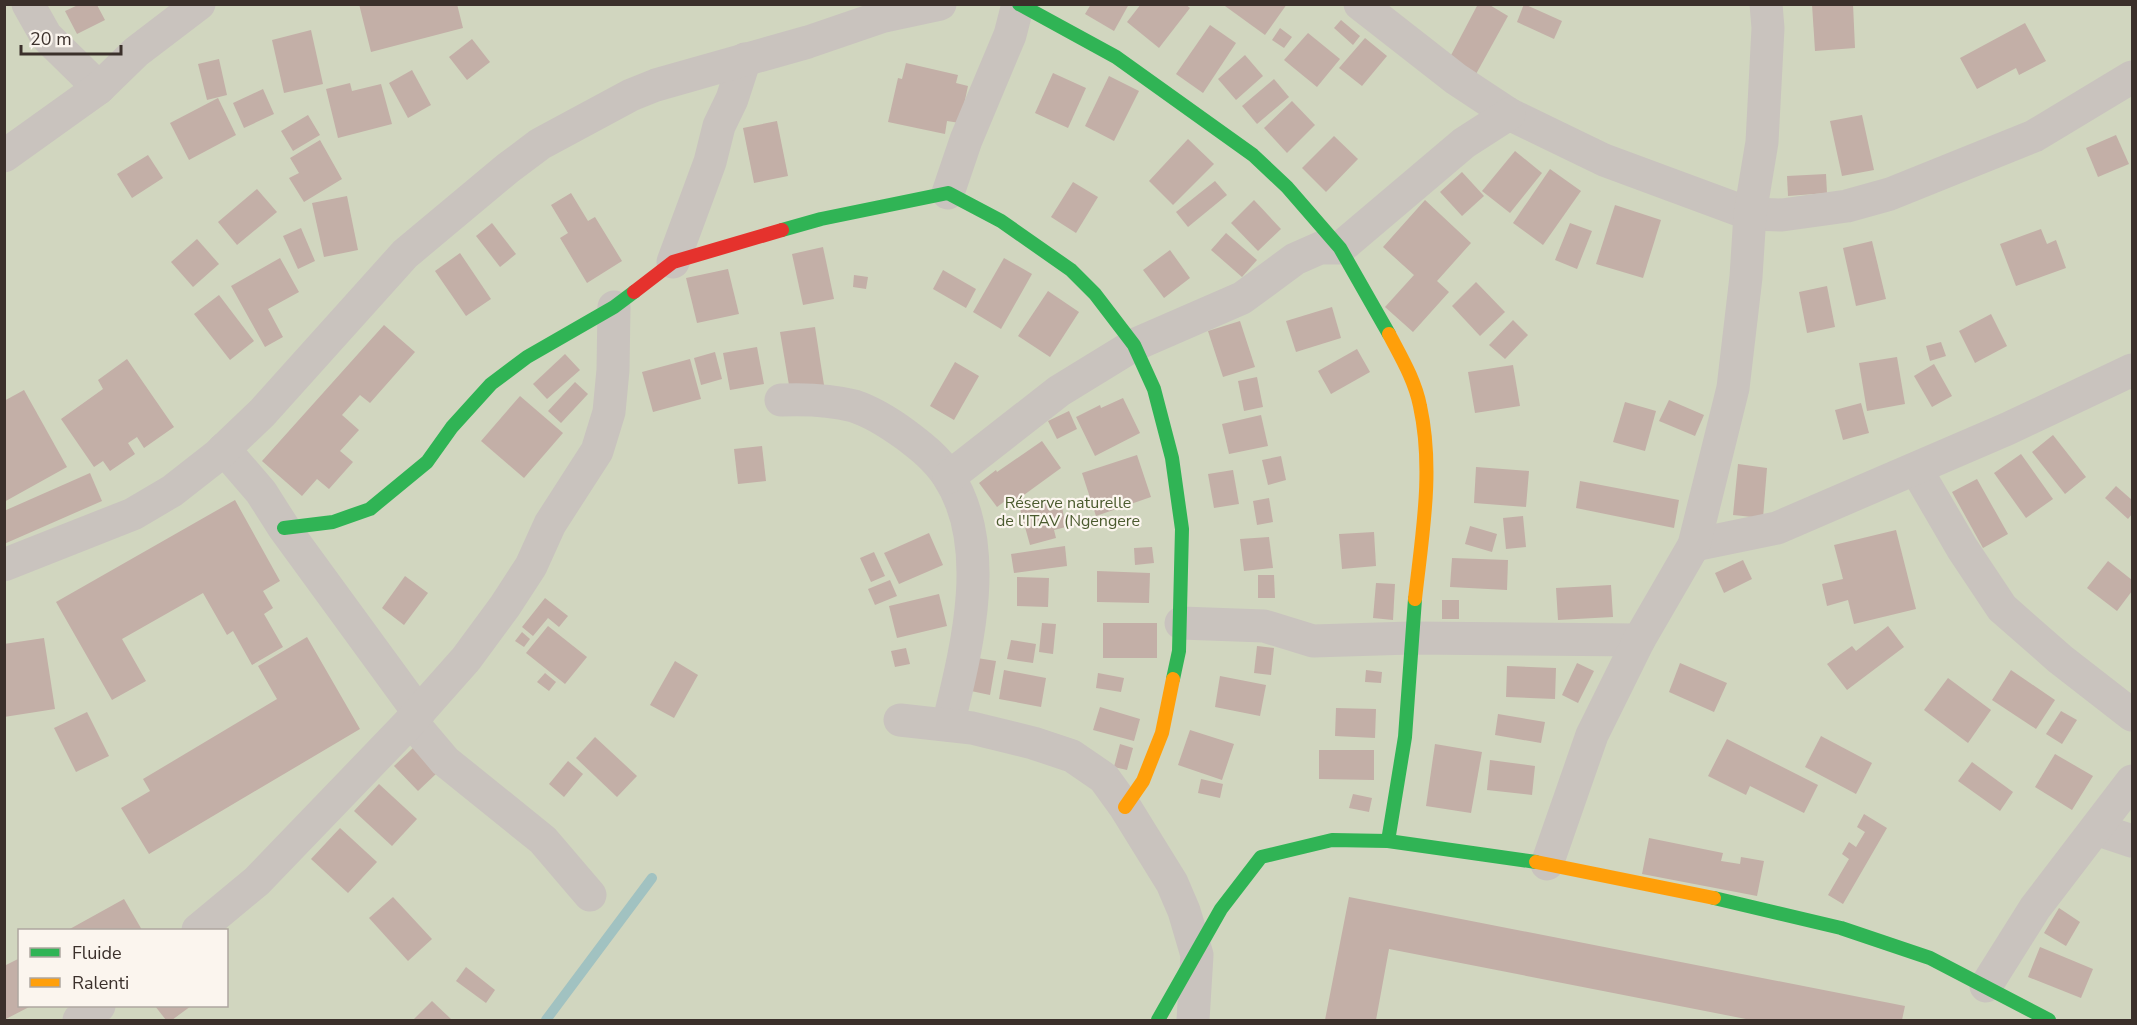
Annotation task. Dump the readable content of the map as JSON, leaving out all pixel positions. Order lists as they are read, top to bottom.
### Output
{
  "parks": ["Réserve naturelle de l'ITAV (Ngengere"],
  "legend": ["Fluide", "Ralenti"],
  "scale_bar": "20 m"
}
